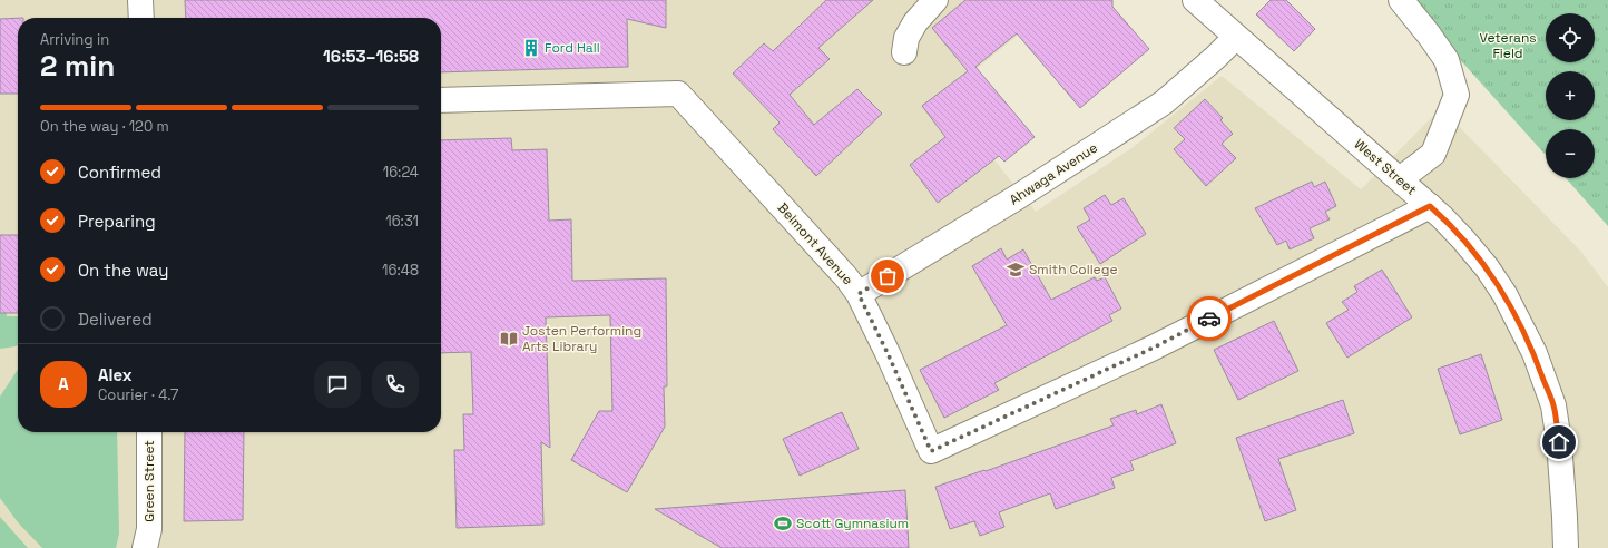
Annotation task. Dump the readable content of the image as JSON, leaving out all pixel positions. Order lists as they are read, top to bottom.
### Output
{
  "streets": {
    "street": [
      "West Street",
      "Ahwaga Avenue",
      "Belmont Avenue",
      "Green Street"
    ]
  },
  "crossings": [
    ["West Street", "Ahwaga Avenue"],
    ["West Street", "Belmont Avenue"],
    ["Ahwaga Avenue", "Belmont Avenue"]
  ],
  "parks": ["Veterans Field"],
  "places": {
    "building": ["Ford Hall"],
    "school or university": ["Smith College"],
    "library": ["Josten Performing Arts Library"],
    "sports": ["Scott Gymnasium"]
  },
  "page": {
    "map_buttons": ["+", "−"],
    "heading": ["2 min", "Arriving in", "16:53–16:58"],
    "panel": ["Alex", "Courier · 4.7"],
    "bar": "On the way · 120 m",
    "list": [
      ["Confirmed", "16:24"],
      ["Preparing", "16:31"],
      ["On the way", "16:48"],
      "Delivered"
    ],
    "round": "A"
  }
}
